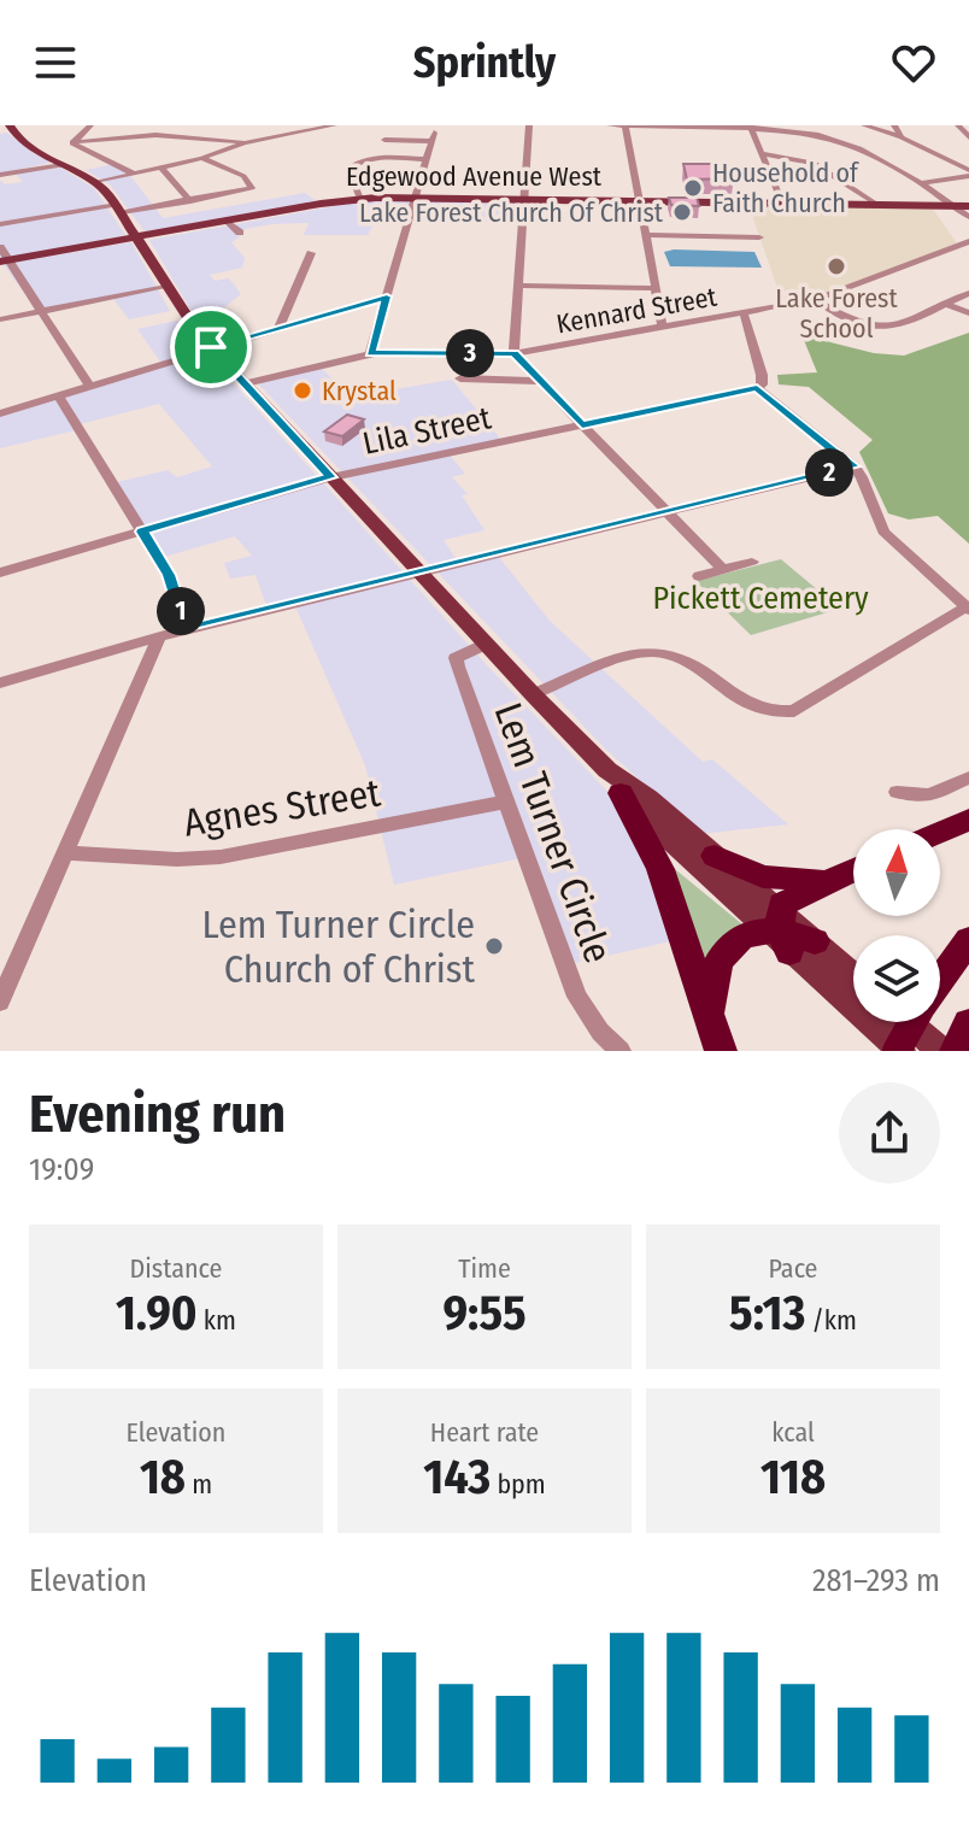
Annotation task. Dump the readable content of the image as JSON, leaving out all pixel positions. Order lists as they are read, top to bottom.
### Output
{
  "streets": {
    "main road": ["Edgewood Avenue West"],
    "street": [
      "Kennard Street",
      "Lila Street",
      "Agnes Street",
      "Lem Turner Circle"
    ]
  },
  "crossings": [
    ["Agnes Street", "Lem Turner Circle"]
  ],
  "parks": ["Pickett Cemetery"],
  "places": [
    "Household of Faith Church",
    "Lake Forest Church Of Christ",
    "Lake Forest School",
    "Krystal",
    "Lem Turner Circle Church of Christ"
  ],
  "north": "top",
  "page": {
    "header": "Sprintly",
    "pins": ["3", "2", "1"],
    "heading": ["Evening run", "19:09"],
    "stats": [
      ["Distance", "1.90 km"],
      ["Time", "9:55"],
      ["Pace", "5:13 /km"],
      ["Elevation", "18 m"],
      ["Heart rate", "143 bpm"],
      ["kcal", "118"]
    ],
    "chart": ["Elevation", "281–293 m"]
  }
}
